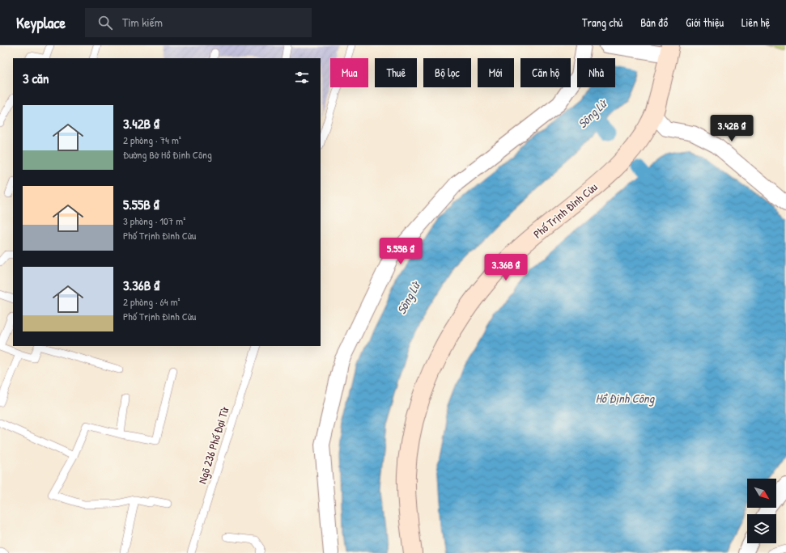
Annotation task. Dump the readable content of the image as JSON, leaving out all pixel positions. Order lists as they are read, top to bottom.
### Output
{
  "streets": {
    "main road": ["Phố Trịnh Đình Cửu"],
    "lane": ["Ngõ 236 Phố Đại Từ"]
  },
  "water": ["Sông Lừ", "Hồ Định Công"],
  "north": "bottom right",
  "page": {
    "header": "Keyplace",
    "search": "Tìm kiếm",
    "nav": [
      "Trang chủ",
      "Bản đồ",
      "Giới thiệu",
      "Liên hệ"
    ],
    "chip": [
      "Mua",
      "Thuê",
      "Bộ lọc",
      "Mới",
      "Căn hộ",
      "Nhà"
    ],
    "heading": "3 căn",
    "list": [
      {
        "name": "3.42B ₫",
        "note": "2 phòng · 74 m² · Đường Bờ Hồ Định Công"
      },
      {
        "name": "5.55B ₫",
        "note": "3 phòng · 107 m² · Phố Trịnh Đình Cửu"
      },
      {
        "name": "3.36B ₫",
        "note": "2 phòng · 64 m² · Phố Trịnh Đình Cửu"
      }
    ],
    "price": ["3.42B ₫", "5.55B ₫", "3.36B ₫"]
  }
}
